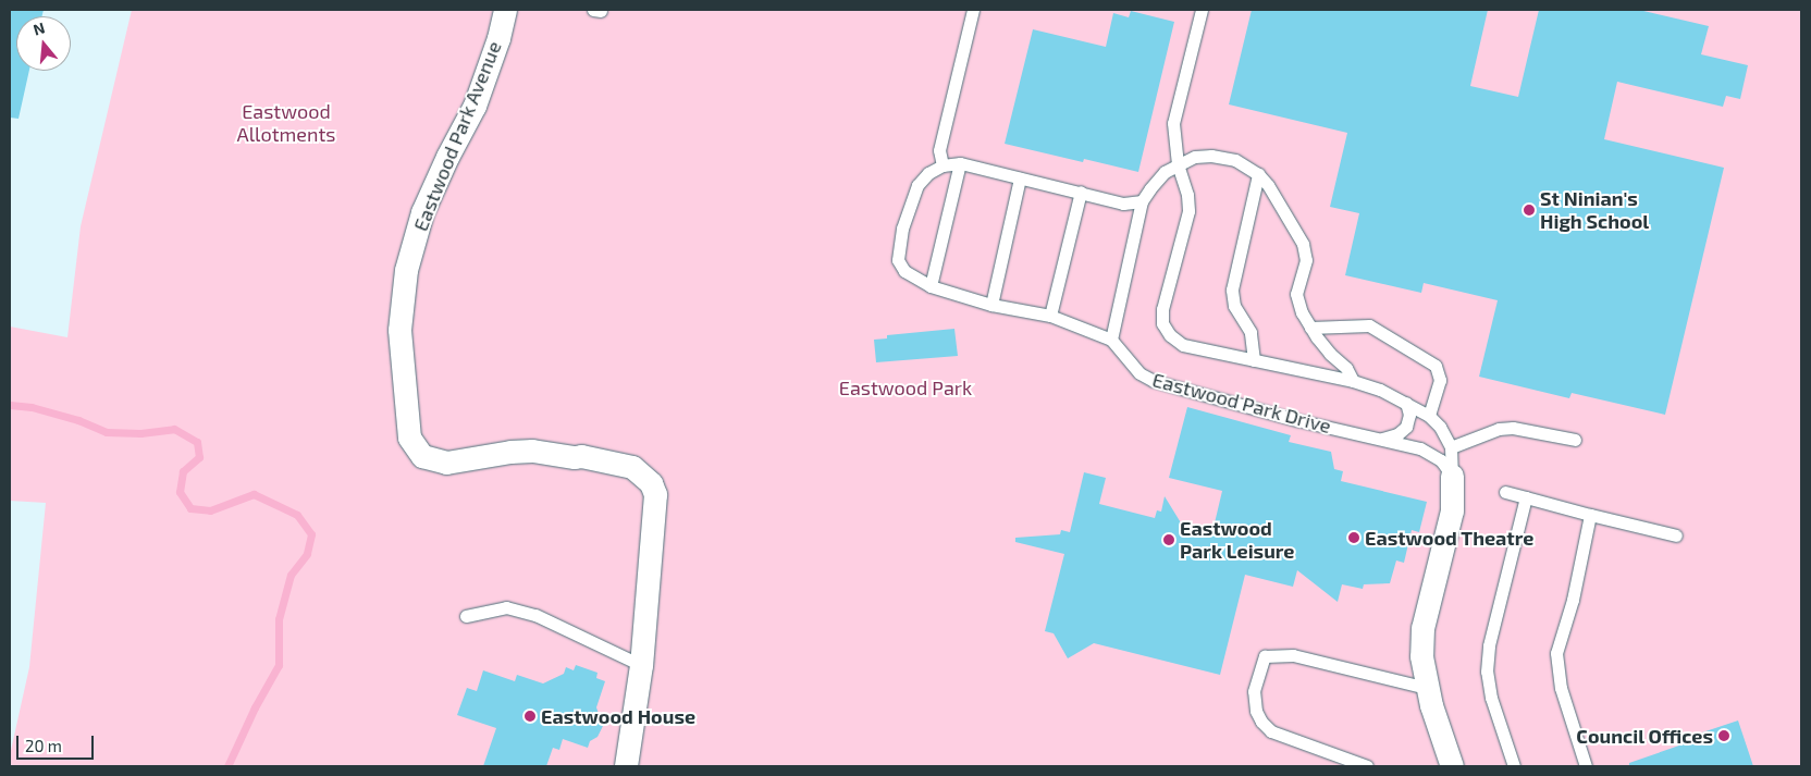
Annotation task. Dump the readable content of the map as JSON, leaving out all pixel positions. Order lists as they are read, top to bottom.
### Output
{
  "streets": {
    "street": ["Eastwood Park Avenue"],
    "lane": ["Eastwood Park Drive"]
  },
  "parks": ["Eastwood Allotments", "Eastwood Park"],
  "places": [
    "St Ninian's High School",
    "Eastwood Theatre",
    "Eastwood Park Leisure",
    "Eastwood House",
    "Council Offices"
  ],
  "scale_bar": "20 m",
  "north": "top"
}
